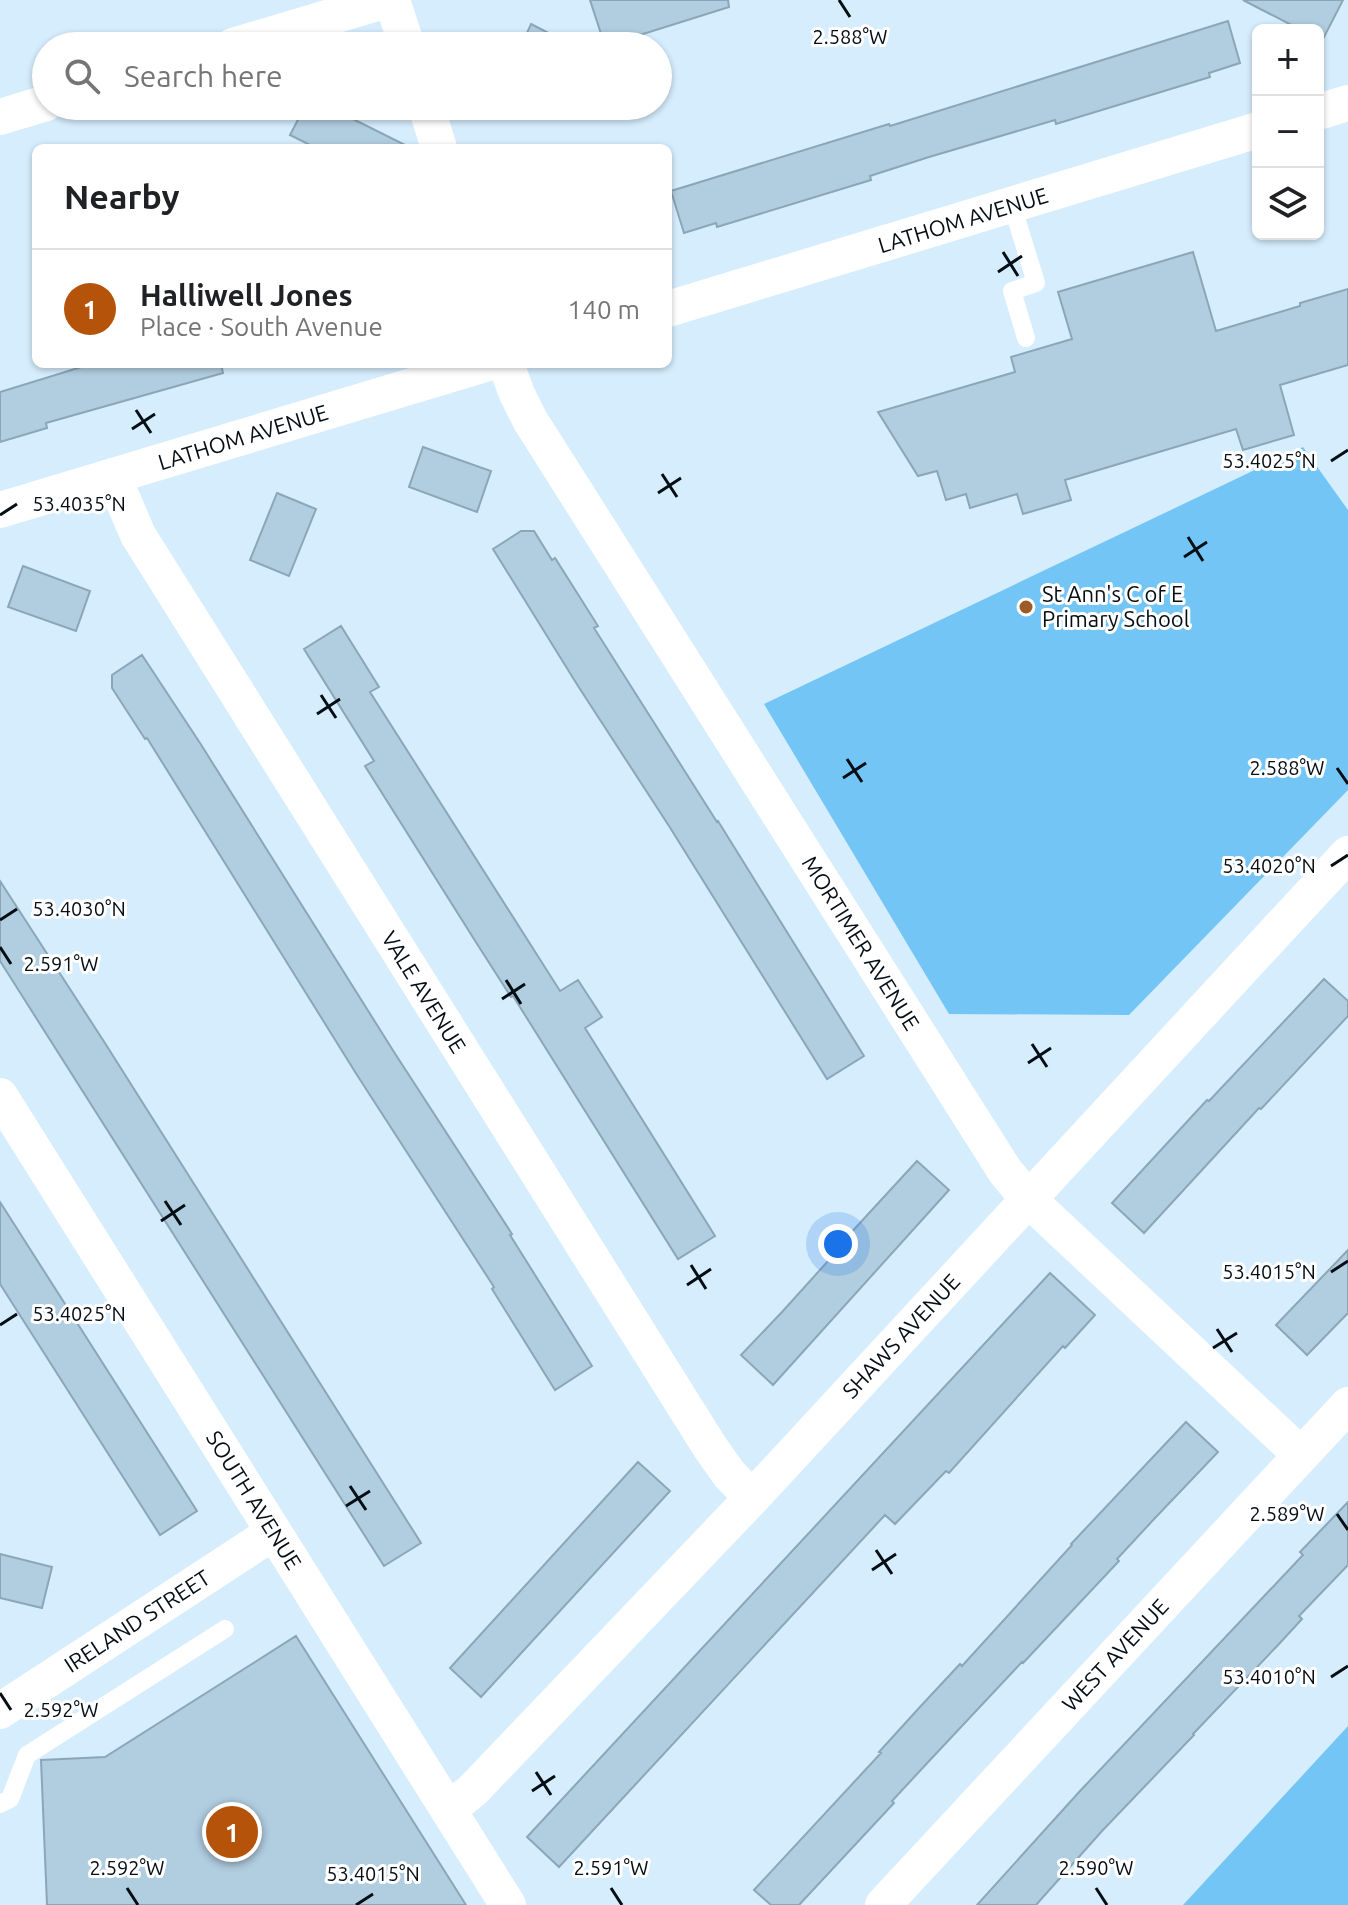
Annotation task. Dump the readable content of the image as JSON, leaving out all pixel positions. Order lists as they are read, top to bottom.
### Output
{
  "streets": {
    "street": [
      "LATHOM AVENUE",
      "MORTIMER AVENUE",
      "VALE AVENUE",
      "SHAWS AVENUE",
      "SOUTH AVENUE",
      "IRELAND STREET",
      "WEST AVENUE"
    ]
  },
  "crossings": [
    ["LATHOM AVENUE", "VALE AVENUE"],
    ["MORTIMER AVENUE", "SHAWS AVENUE"],
    ["MORTIMER AVENUE", "WEST AVENUE"],
    ["VALE AVENUE", "SHAWS AVENUE"],
    ["SHAWS AVENUE", "SOUTH AVENUE"],
    ["SOUTH AVENUE", "IRELAND STREET"]
  ],
  "places": ["St Ann's C of E Primary School"],
  "page": {
    "map_buttons": ["+", "−"],
    "search": "Search here",
    "heading": "Nearby",
    "list": [
      {
        "mark": "1",
        "name": "Halliwell Jones",
        "note": "Place · South Avenue",
        "value": "140 m"
      }
    ],
    "pins": "1"
  },
  "coordinates": [
    "2.588°W",
    "53.4025°N",
    "53.4035°N",
    "53.4020°N",
    "53.4030°N",
    "2.591°W",
    "53.4015°N",
    "2.589°W",
    "53.4010°N",
    "2.592°W",
    "2.590°W"
  ]
}
